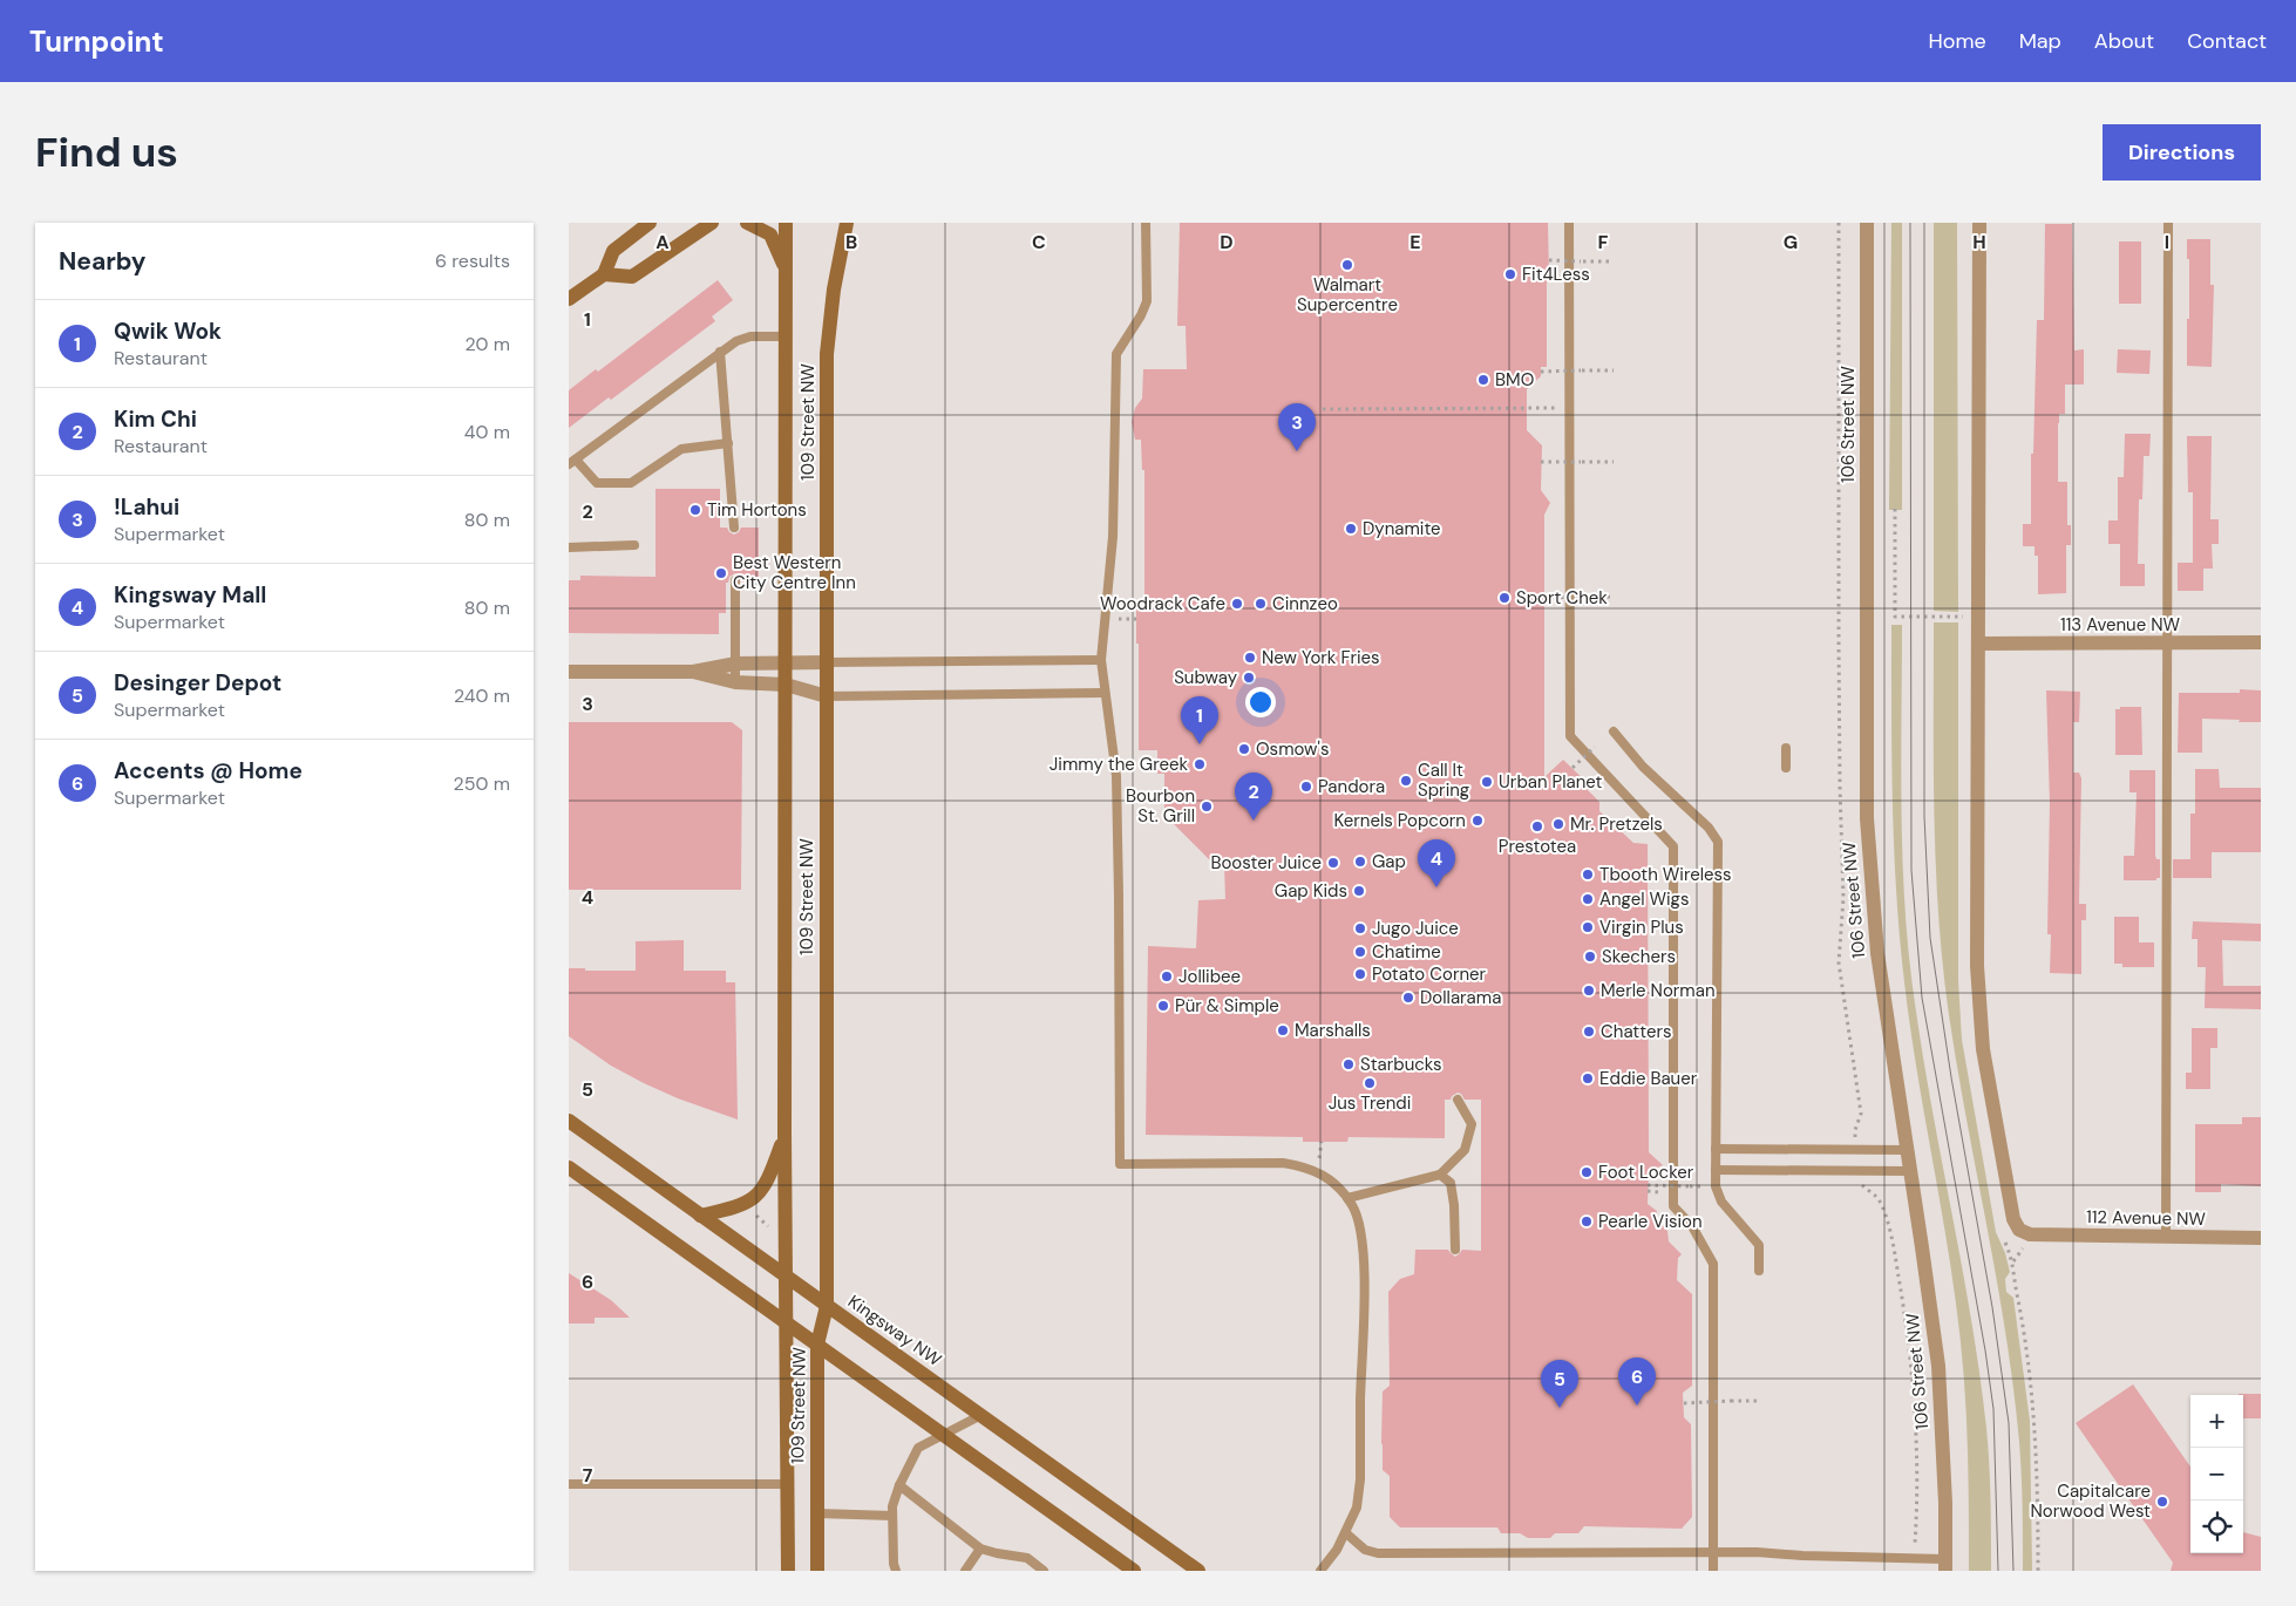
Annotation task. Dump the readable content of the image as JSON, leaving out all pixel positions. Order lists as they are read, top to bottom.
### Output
{
  "streets": {
    "main road": ["109 Street NW", "Kingsway NW"],
    "street": ["106 Street NW", "113 Avenue NW", "112 Avenue NW"]
  },
  "crossings": [
    ["109 Street NW", "Kingsway NW"],
    ["113 Avenue NW", "112 Avenue NW"]
  ],
  "places": [
    "Walmart Supercentre",
    "Fit4Less",
    "BMO",
    "Tim Hortons",
    "Dynamite",
    "Best Western City Centre Inn",
    "Sport Chek",
    "Woodrack Cafe",
    "Cinnzeo",
    "New York Fries",
    "Subway",
    "Osmow's",
    "Jimmy the Greek",
    "Call It Spring",
    "Urban Planet",
    "Pandora",
    "Bourbon St. Grill",
    "Kernels Popcorn",
    "Mr. Pretzels",
    "Prestotea",
    "Gap",
    "Booster Juice",
    "Tbooth Wireless",
    "Gap Kids",
    "Angel Wigs",
    "Virgin Plus",
    "Jugo Juice",
    "Chatime",
    "Skechers",
    "Potato Corner",
    "Jollibee",
    "Merle Norman",
    "Dollarama",
    "Pür & Simple",
    "Marshalls",
    "Chatters",
    "Starbucks",
    "Eddie Bauer",
    "Jus Trendi",
    "Foot Locker",
    "Pearle Vision",
    "Capitalcare Norwood West"
  ],
  "page": {
    "header": "Turnpoint",
    "nav": [
      "Home",
      "Map",
      "About",
      "Contact"
    ],
    "buttons": "Directions",
    "title": "Find us",
    "heading": ["Nearby", "6 results"],
    "list": [
      {
        "mark": "1",
        "name": "Qwik Wok",
        "note": "Restaurant",
        "value": "20 m"
      },
      {
        "mark": "2",
        "name": "Kim Chi",
        "note": "Restaurant",
        "value": "40 m"
      },
      {
        "mark": "3",
        "name": "!Lahui",
        "note": "Supermarket",
        "value": "80 m"
      },
      {
        "mark": "4",
        "name": "Kingsway Mall",
        "note": "Supermarket",
        "value": "80 m"
      },
      {
        "mark": "5",
        "name": "Desinger Depot",
        "note": "Supermarket",
        "value": "240 m"
      },
      {
        "mark": "6",
        "name": "Accents @ Home",
        "note": "Supermarket",
        "value": "250 m"
      }
    ],
    "pins": [
      "3",
      "1",
      "2",
      "4",
      "6",
      "5"
    ],
    "map_buttons": ["+", "−"]
  },
  "grid": {
    "columns": [
      "A",
      "B",
      "C",
      "D",
      "E",
      "F",
      "G",
      "H",
      "I"
    ],
    "rows": [
      "1",
      "2",
      "3",
      "4",
      "5",
      "6",
      "7"
    ]
  }
}
